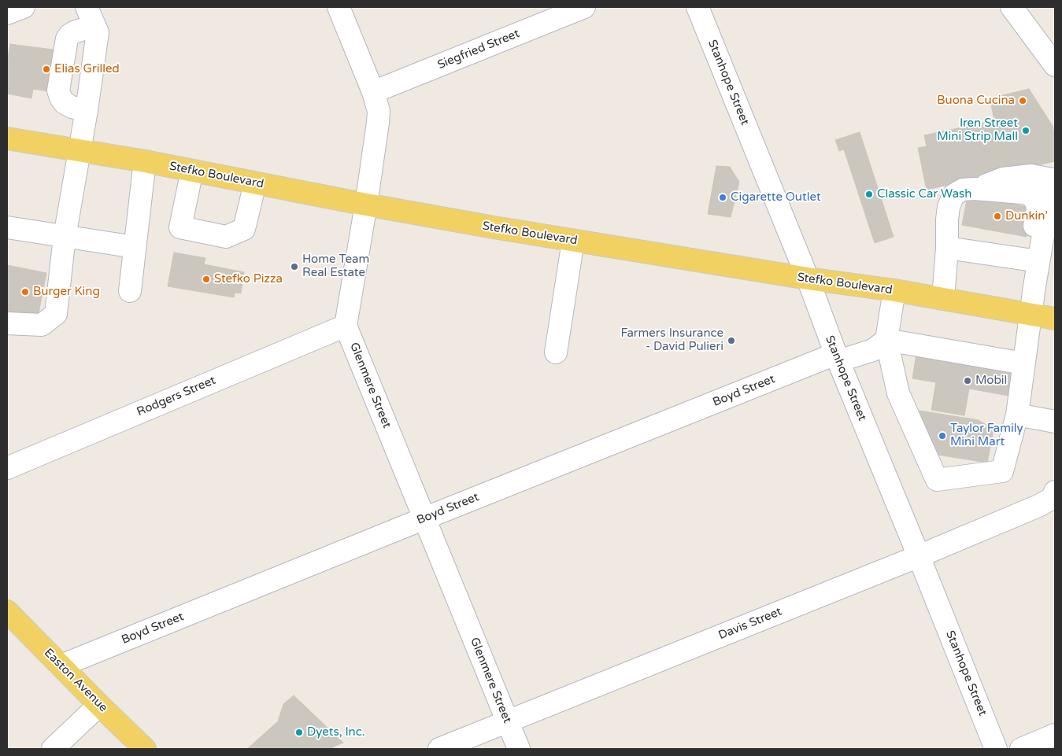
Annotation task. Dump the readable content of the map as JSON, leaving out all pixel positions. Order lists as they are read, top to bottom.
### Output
{
  "streets": {
    "main road": ["Stefko Boulevard", "Easton Avenue"],
    "street": [
      "Siegfried Street",
      "Stanhope Street",
      "Glenmere Street",
      "Boyd Street",
      "Rodgers Street",
      "Davis Street"
    ]
  },
  "crossings": [
    ["Stanhope Street", "Stefko Boulevard"],
    ["Stanhope Street", "Boyd Street"],
    ["Stanhope Street", "Davis Street"],
    ["Glenmere Street", "Boyd Street"],
    ["Glenmere Street", "Rodgers Street"],
    ["Glenmere Street", "Davis Street"],
    ["Boyd Street", "Easton Avenue"]
  ],
  "places": [
    "Elias Grilled",
    "Buona Cucina",
    "Iren Street Mini Strip Mall",
    "Classic Car Wash",
    "Cigarette Outlet",
    "Dunkin'",
    "Home Team Real Estate",
    "Stefko Pizza",
    "Burger King",
    "Farmers Insurance - David Pulieri",
    "Mobil",
    "Taylor Family Mini Mart",
    "Dyets, Inc."
  ]
}
